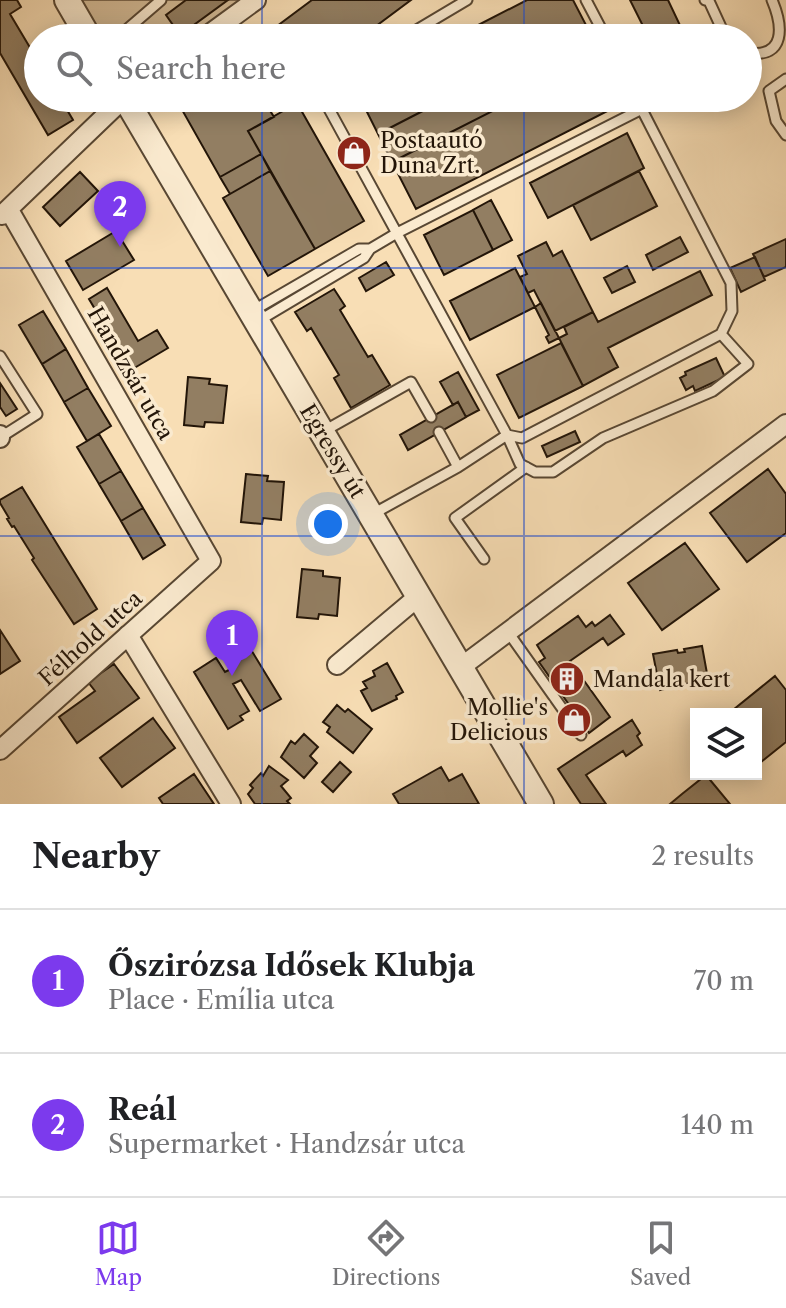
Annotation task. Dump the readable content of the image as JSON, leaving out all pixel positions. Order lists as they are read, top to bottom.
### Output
{
  "streets": {
    "street": ["Handzsár utca", "Egressy út", "Félhold utca"]
  },
  "crossings": [
    ["Handzsár utca", "Félhold utca"]
  ],
  "places": {
    "shop": ["Postaautó Duna Zrt.", "Mollie's Delicious"],
    "building": ["Mandala kert"]
  },
  "page": {
    "search": "Search here",
    "pins": ["2", "1"],
    "heading": ["Nearby", "2 results"],
    "list": [
      {
        "mark": "1",
        "name": "Őszirózsa Idősek Klubja",
        "note": "Place · Emília utca",
        "value": "70 m"
      },
      {
        "mark": "2",
        "name": "Reál",
        "note": "Supermarket · Handzsár utca",
        "value": "140 m"
      }
    ],
    "nav": ["Map", "Directions", "Saved"]
  }
}
